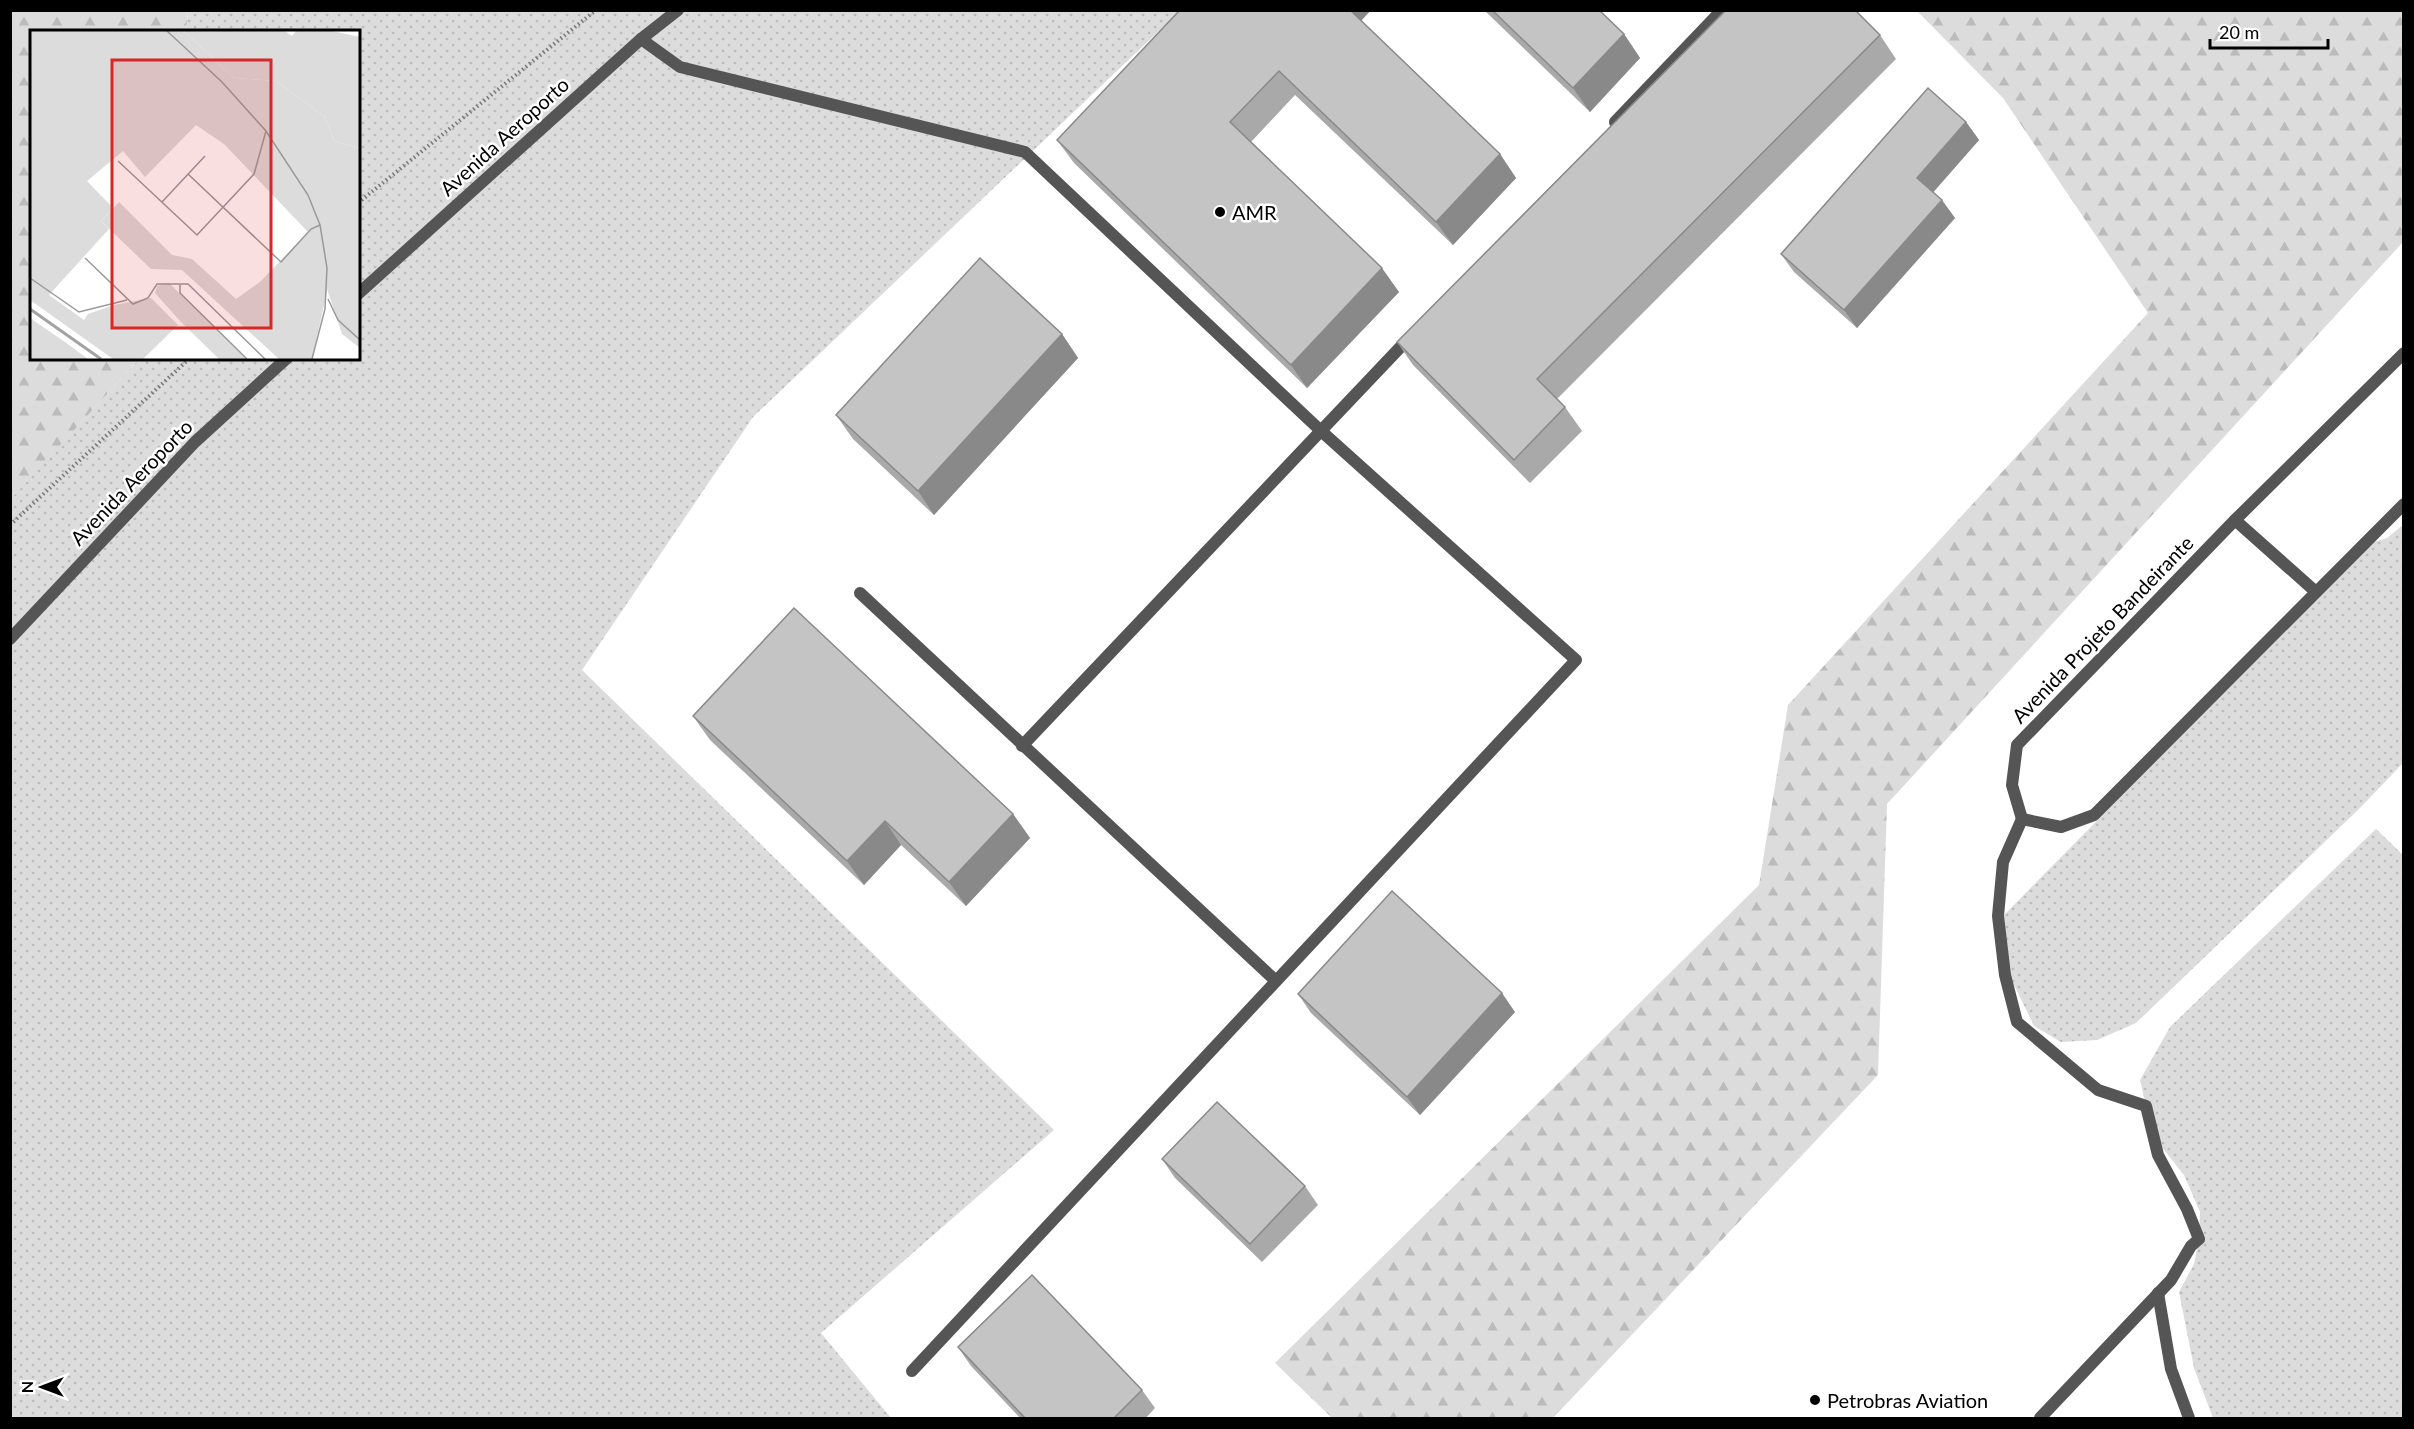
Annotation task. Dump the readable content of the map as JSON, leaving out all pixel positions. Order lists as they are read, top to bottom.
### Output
{
  "streets": {
    "lane": ["Avenida Aeroporto", "Avenida Projeto Bandeirante"]
  },
  "places": ["AMR", "Petrobras Aviation"],
  "scale_bar": "20 m",
  "north": "left"
}
